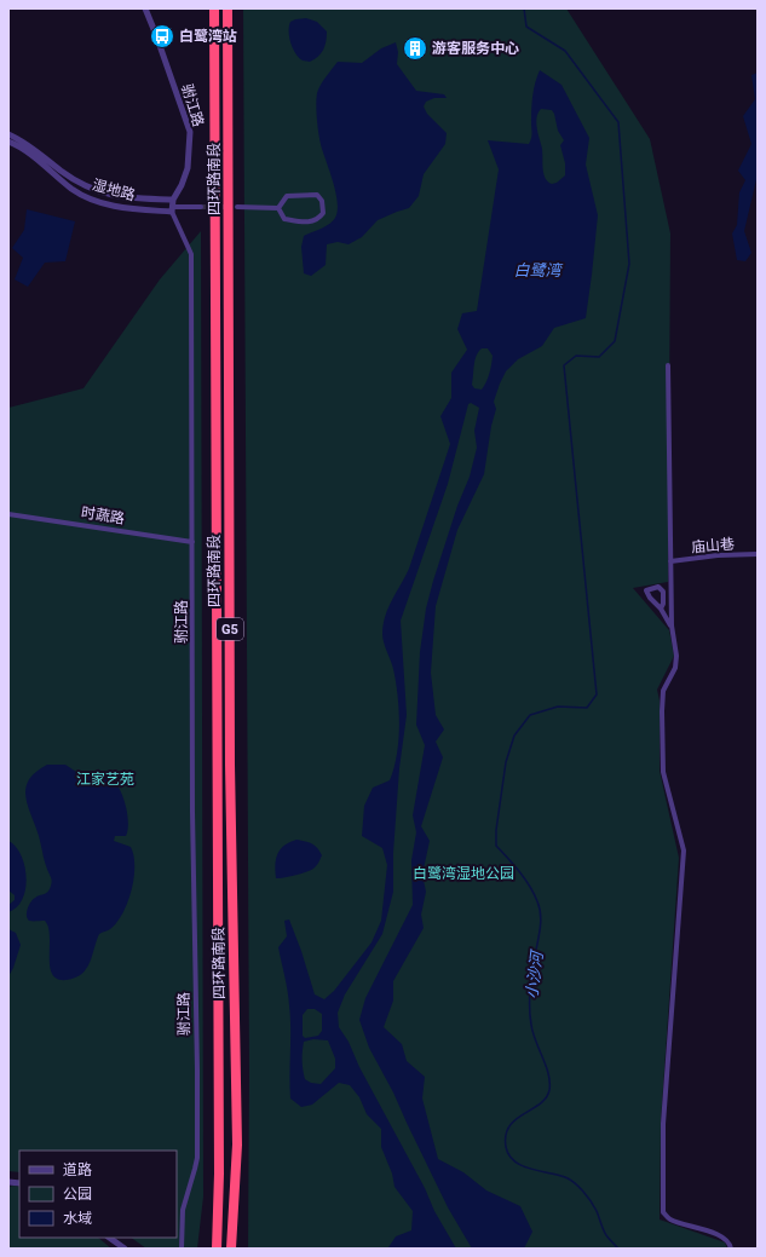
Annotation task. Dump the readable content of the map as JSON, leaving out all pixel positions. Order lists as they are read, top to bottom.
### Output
{
  "streets": {
    "highway": ["四环路南段", "G5"],
    "street": [
      "驸江路",
      "湿地路",
      "时蔬路",
      "庙山巷"
    ]
  },
  "crossings": [
    ["驸江路", "湿地路"],
    ["驸江路", "时蔬路"]
  ],
  "water": ["白鹭湾", "小沙河"],
  "parks": ["江家艺苑", "白鹭湾湿地公园"],
  "places": {
    "bus stop": ["白鹭湾站"],
    "building": ["游客服务中心"]
  },
  "legend": ["道路", "公园", "水域"]
}
